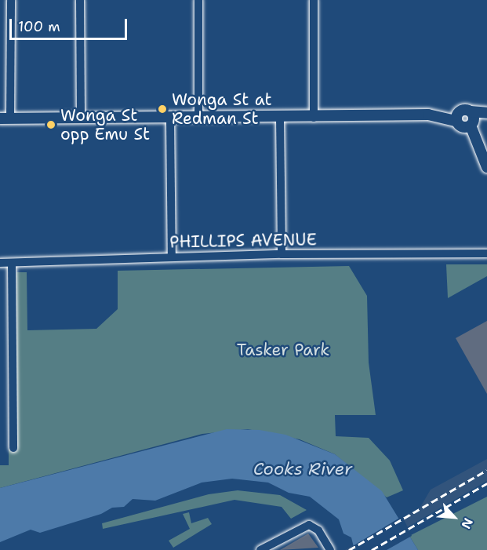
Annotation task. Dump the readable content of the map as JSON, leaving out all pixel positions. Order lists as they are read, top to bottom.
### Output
{
  "streets": {
    "street": ["PHILLIPS AVENUE"]
  },
  "water": ["Cooks River"],
  "parks": ["Tasker Park"],
  "places": ["Wonga St at Redman St", "Wonga St opp Emu St"],
  "scale_bar": "100 m",
  "north": "bottom right"
}
